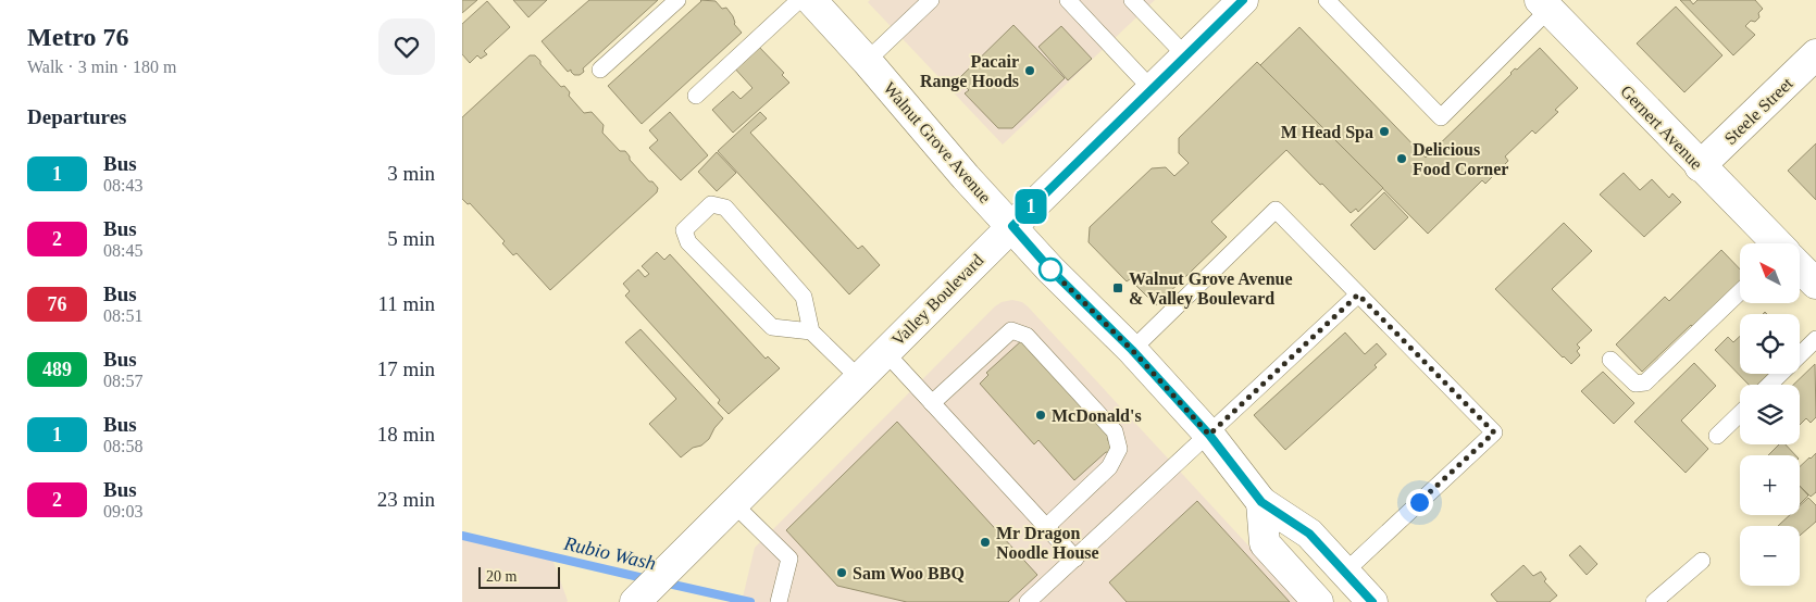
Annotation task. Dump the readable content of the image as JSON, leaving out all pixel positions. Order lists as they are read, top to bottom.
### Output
{
  "streets": {
    "main road": [
      "Steele Street",
      "Gernert Avenue",
      "Walnut Grove Avenue",
      "Valley Boulevard"
    ]
  },
  "crossings": [
    ["Steele Street", "Gernert Avenue"],
    ["Walnut Grove Avenue", "Valley Boulevard"]
  ],
  "water": ["Rubio Wash"],
  "places": {
    "other": [
      "Pacair Range Hoods",
      "M Head Spa",
      "Delicious Food Corner",
      "McDonald's",
      "Mr Dragon Noodle House",
      "Sam Woo BBQ"
    ],
    "transit": ["Walnut Grove Avenue & Valley Boulevard"]
  },
  "lines": ["bus line 1"],
  "scale_bar": "20 m",
  "north": "top left",
  "page": {
    "heading": [
      ["Metro 76", "Walk · 3 min · 180 m"],
      "Departures"
    ],
    "on_map": "1",
    "list": [
      {
        "mark": "1",
        "name": "Bus",
        "note": "08:43",
        "value": "3 min"
      },
      {
        "mark": "2",
        "name": "Bus",
        "note": "08:45",
        "value": "5 min"
      },
      {
        "mark": "76",
        "name": "Bus",
        "note": "08:51",
        "value": "11 min"
      },
      {
        "mark": "489",
        "name": "Bus",
        "note": "08:57",
        "value": "17 min"
      },
      {
        "mark": "1",
        "name": "Bus",
        "note": "08:58",
        "value": "18 min"
      },
      {
        "mark": "2",
        "name": "Bus",
        "note": "09:03",
        "value": "23 min"
      }
    ],
    "map_buttons": ["+", "−"],
    "scale": "20 m"
  }
}
